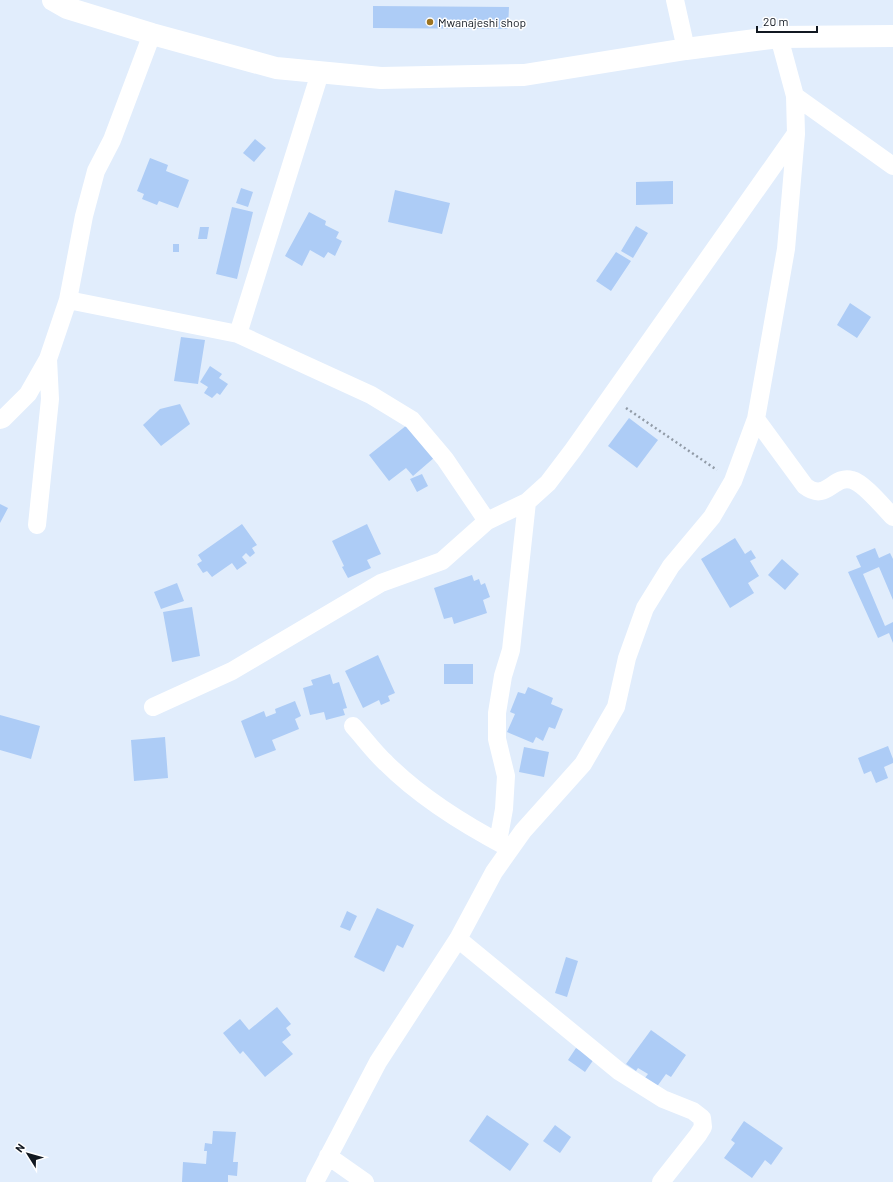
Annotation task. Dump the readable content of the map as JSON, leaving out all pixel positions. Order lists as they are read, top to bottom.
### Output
{
  "places": ["Mwanajeshi shop"],
  "scale_bar": "20 m",
  "north": "top left"
}
